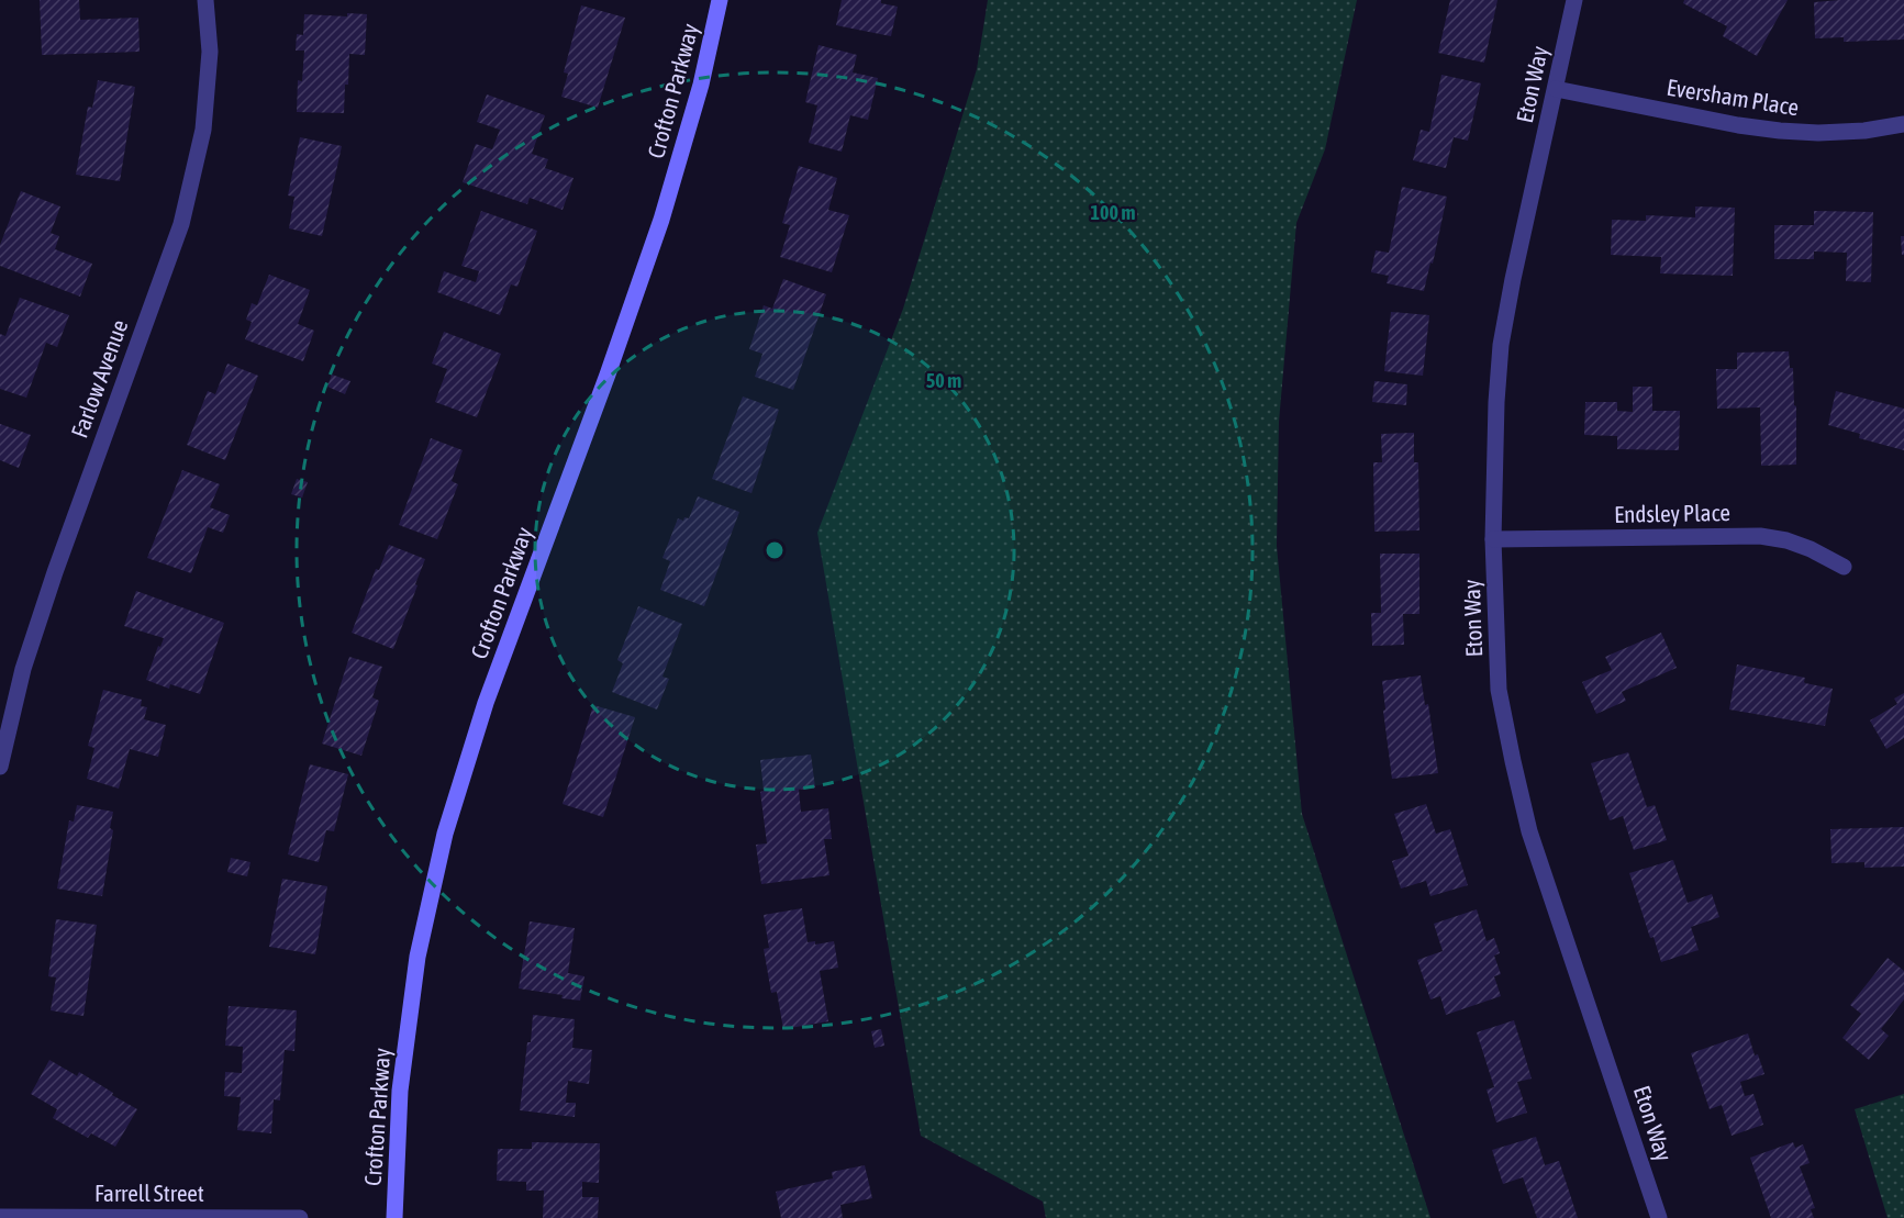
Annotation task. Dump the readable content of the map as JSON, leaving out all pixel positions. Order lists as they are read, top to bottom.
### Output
{
  "streets": {
    "street": [
      "Eton Way",
      "Crofton Parkway",
      "Eversham Place",
      "Farlow Avenue",
      "Endsley Place",
      "Farrell Street"
    ]
  },
  "crossings": [
    ["Eton Way", "Eversham Place"],
    ["Eton Way", "Endsley Place"]
  ],
  "rings": ["100 m", "50 m"]
}
